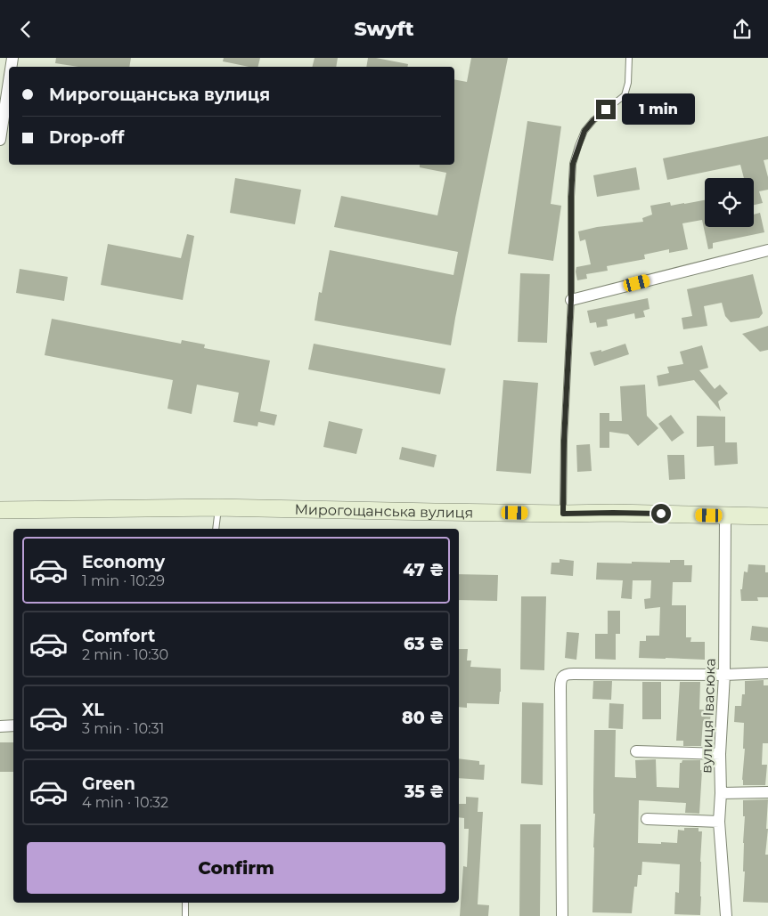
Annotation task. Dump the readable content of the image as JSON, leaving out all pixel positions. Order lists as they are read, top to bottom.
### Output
{
  "streets": {
    "main road": ["Мирогощанська вулиця"],
    "street": ["вулиця Івасюка"]
  },
  "crossings": [
    ["Мирогощанська вулиця", "вулиця Івасюка"]
  ],
  "page": {
    "header": "Swyft",
    "banner": ["Мирогощанська вулиця", "Drop-off"],
    "bubble": "1 min",
    "list": [
      {
        "name": "Economy",
        "note": "1 min · 10:29",
        "value": "47 ₴"
      },
      {
        "name": "Comfort",
        "note": "2 min · 10:30",
        "value": "63 ₴"
      },
      {
        "name": "XL",
        "note": "3 min · 10:31",
        "value": "80 ₴"
      },
      {
        "name": "Green",
        "note": "4 min · 10:32",
        "value": "35 ₴"
      }
    ],
    "buttons": "Confirm"
  }
}
